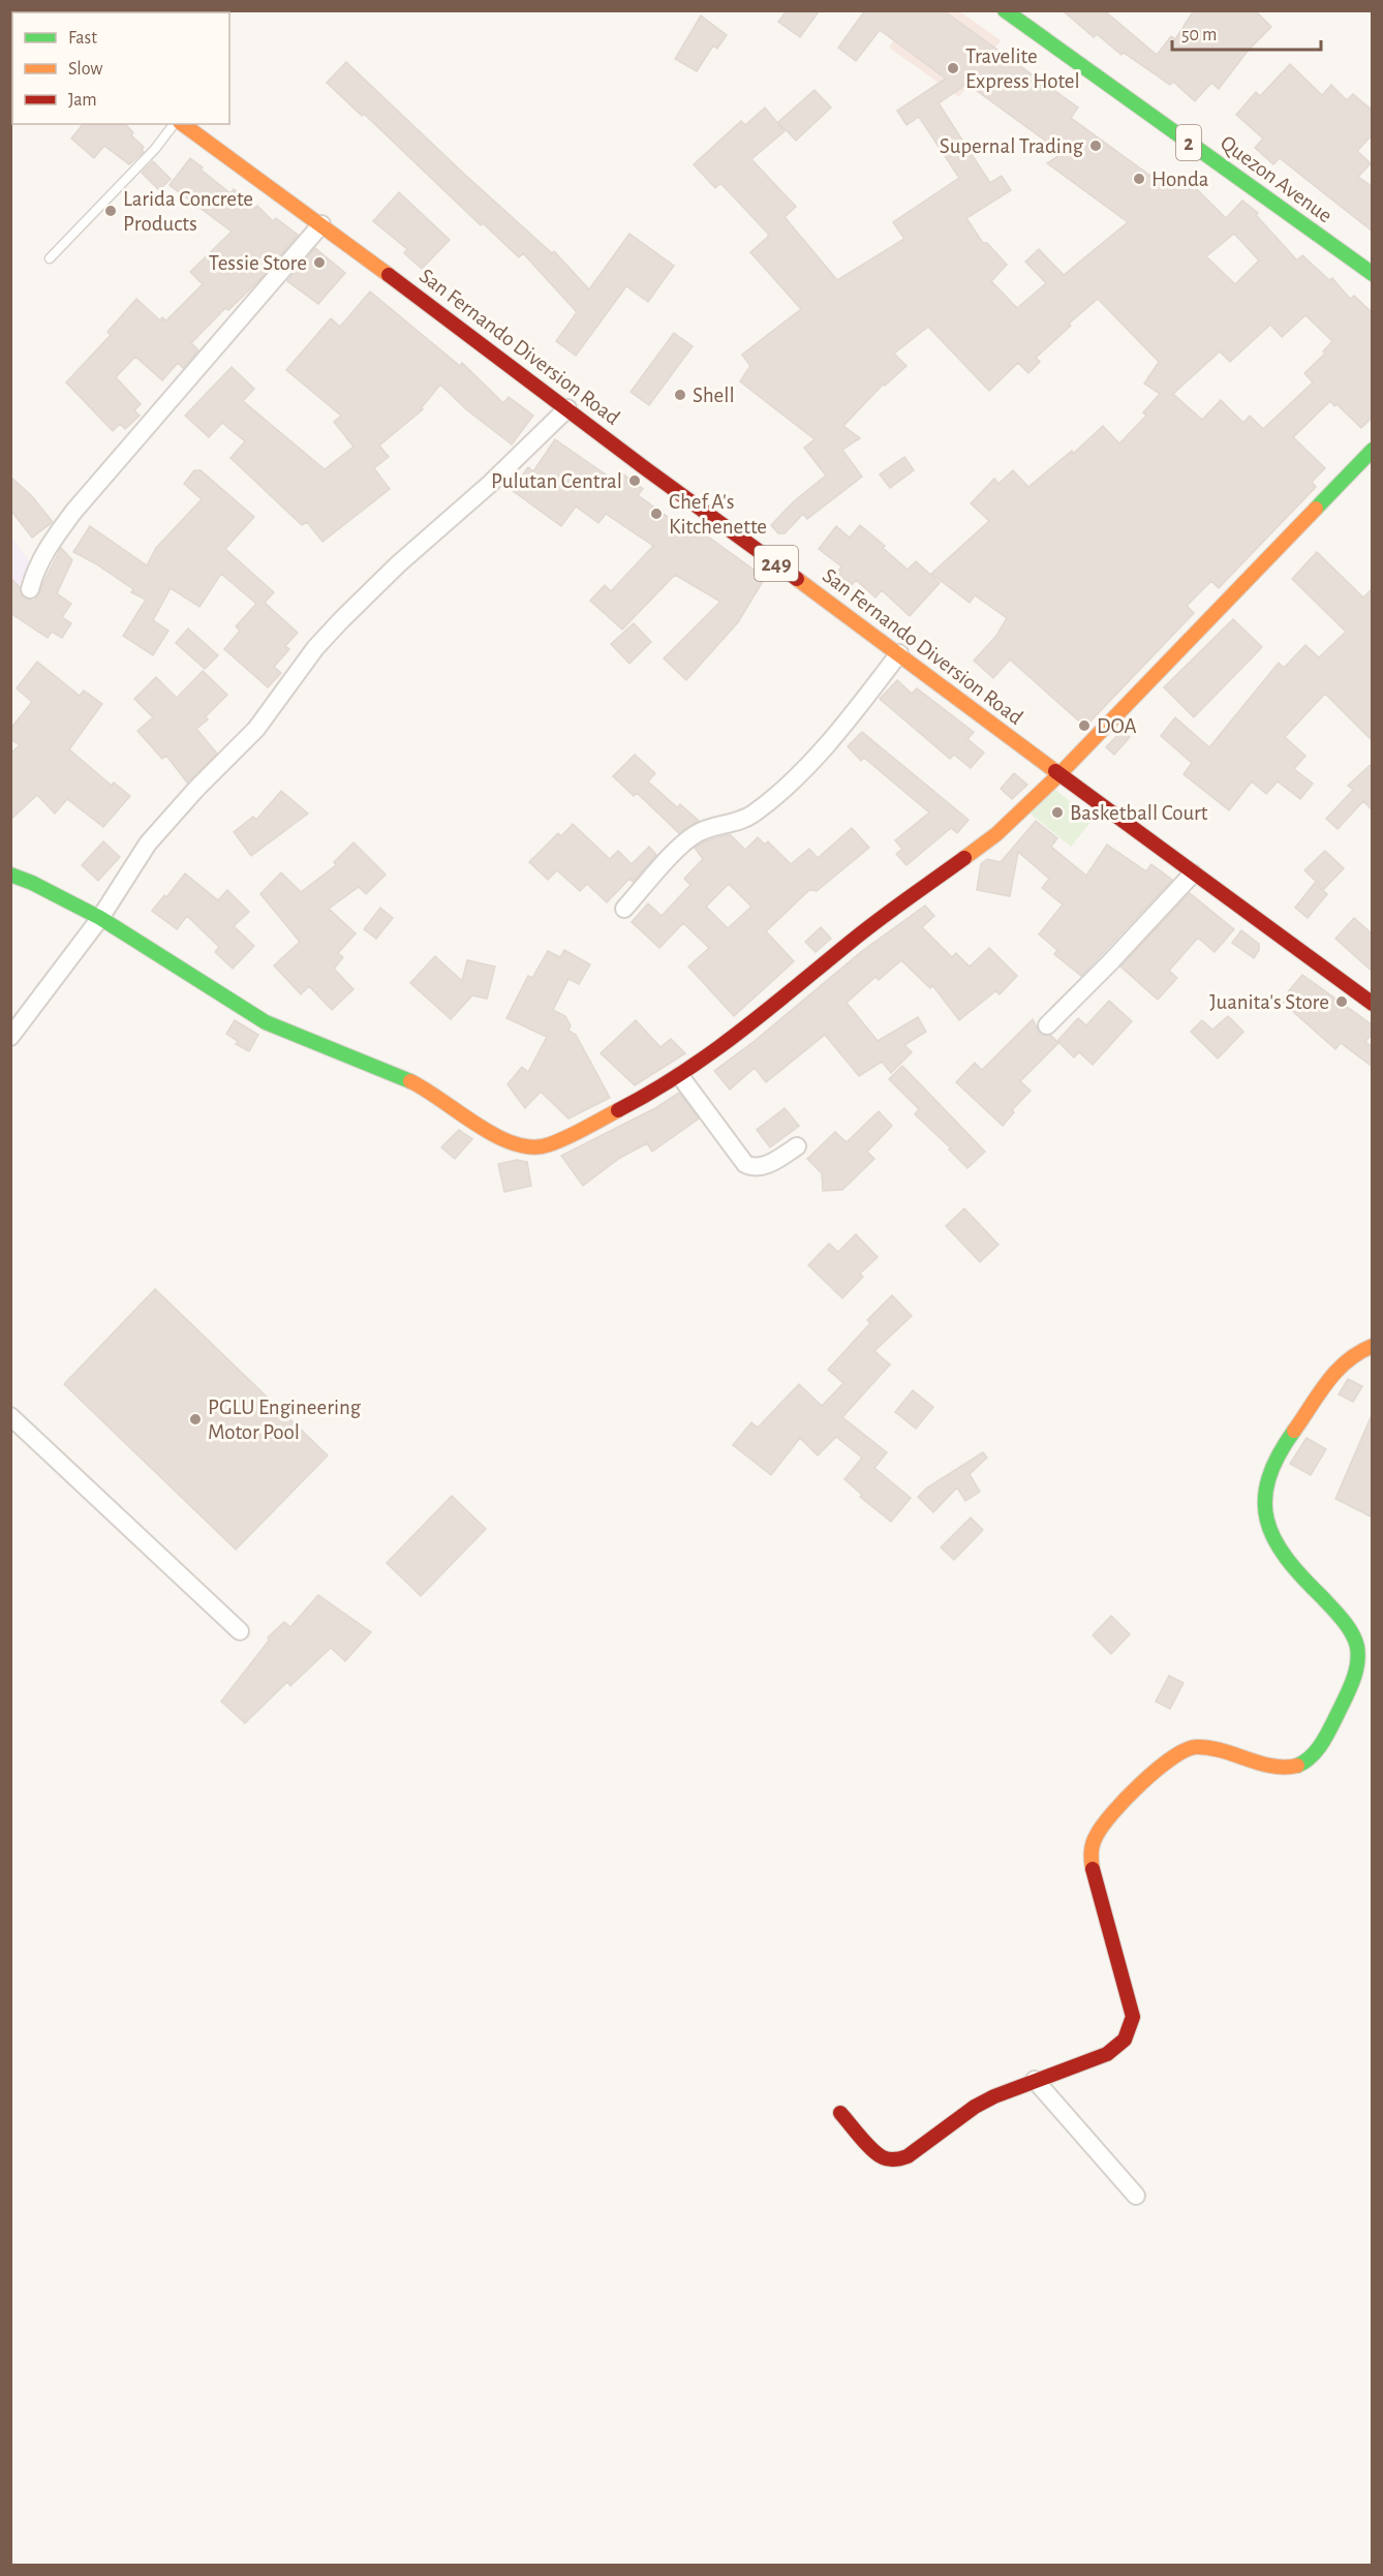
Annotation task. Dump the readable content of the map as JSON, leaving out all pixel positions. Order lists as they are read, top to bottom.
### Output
{
  "streets": {
    "main road": [
      "2",
      "Quezon Avenue",
      "San Fernando Diversion Road",
      "249"
    ]
  },
  "places": [
    "Travelite Express Hotel",
    "Supernal Trading",
    "Honda",
    "Larida Concrete Products",
    "Tessie Store",
    "Shell",
    "Pulutan Central",
    "Chef A's Kitchenette",
    "DOA",
    "Basketball Court",
    "Juanita's Store",
    "PGLU Engineering Motor Pool"
  ],
  "legend": ["Fast", "Slow", "Jam"],
  "scale_bar": "50 m"
}
